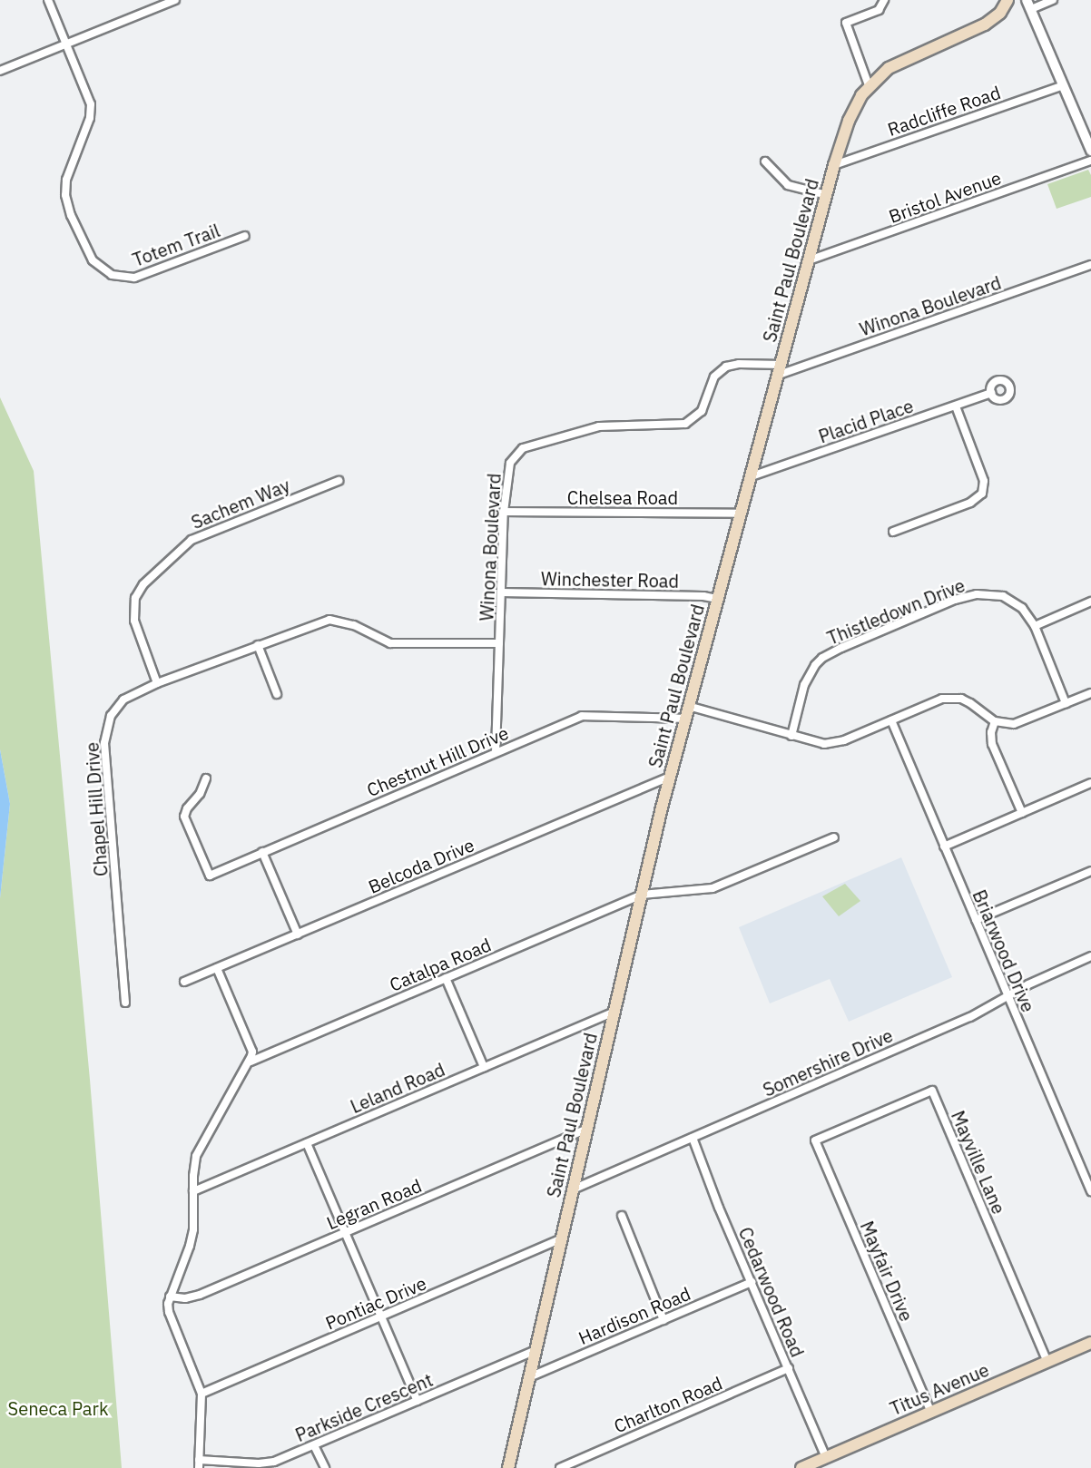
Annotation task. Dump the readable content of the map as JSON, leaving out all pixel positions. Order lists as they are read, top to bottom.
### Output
{
  "streets": {
    "main road": ["Saint Paul Boulevard", "Titus Avenue"],
    "street": [
      "Radcliffe Road",
      "Bristol Avenue",
      "Totem Trail",
      "Winona Boulevard",
      "Placid Place",
      "Chelsea Road",
      "Sachem Way",
      "Winchester Road",
      "Thistledown Drive",
      "Chestnut Hill Drive",
      "Chapel Hill Drive",
      "Belcoda Drive",
      "Briarwood Drive",
      "Catalpa Road",
      "Somershire Drive",
      "Leland Road",
      "Mayville Lane",
      "Legran Road",
      "Mayfair Drive",
      "Cedarwood Road",
      "Pontiac Drive",
      "Hardison Road",
      "Charlton Road",
      "Parkside Crescent"
    ]
  },
  "crossings": [
    ["Radcliffe Road", "Saint Paul Boulevard"],
    ["Bristol Avenue", "Saint Paul Boulevard"],
    ["Saint Paul Boulevard", "Winona Boulevard"],
    ["Saint Paul Boulevard", "Placid Place"],
    ["Saint Paul Boulevard", "Chelsea Road"],
    ["Saint Paul Boulevard", "Winchester Road"],
    ["Saint Paul Boulevard", "Chestnut Hill Drive"],
    ["Saint Paul Boulevard", "Belcoda Drive"],
    ["Saint Paul Boulevard", "Catalpa Road"],
    ["Saint Paul Boulevard", "Somershire Drive"],
    ["Saint Paul Boulevard", "Leland Road"],
    ["Saint Paul Boulevard", "Legran Road"],
    ["Saint Paul Boulevard", "Pontiac Drive"],
    ["Saint Paul Boulevard", "Hardison Road"],
    ["Saint Paul Boulevard", "Parkside Crescent"],
    ["Winona Boulevard", "Chelsea Road"],
    ["Winona Boulevard", "Winchester Road"],
    ["Winona Boulevard", "Chestnut Hill Drive"],
    ["Winona Boulevard", "Chapel Hill Drive"],
    ["Sachem Way", "Chapel Hill Drive"],
    ["Briarwood Drive", "Somershire Drive"],
    ["Somershire Drive", "Cedarwood Road"],
    ["Mayville Lane", "Mayfair Drive"],
    ["Mayville Lane", "Titus Avenue"],
    ["Mayfair Drive", "Titus Avenue"],
    ["Cedarwood Road", "Hardison Road"],
    ["Cedarwood Road", "Titus Avenue"],
    ["Cedarwood Road", "Charlton Road"]
  ],
  "parks": ["Seneca Park"]
}
